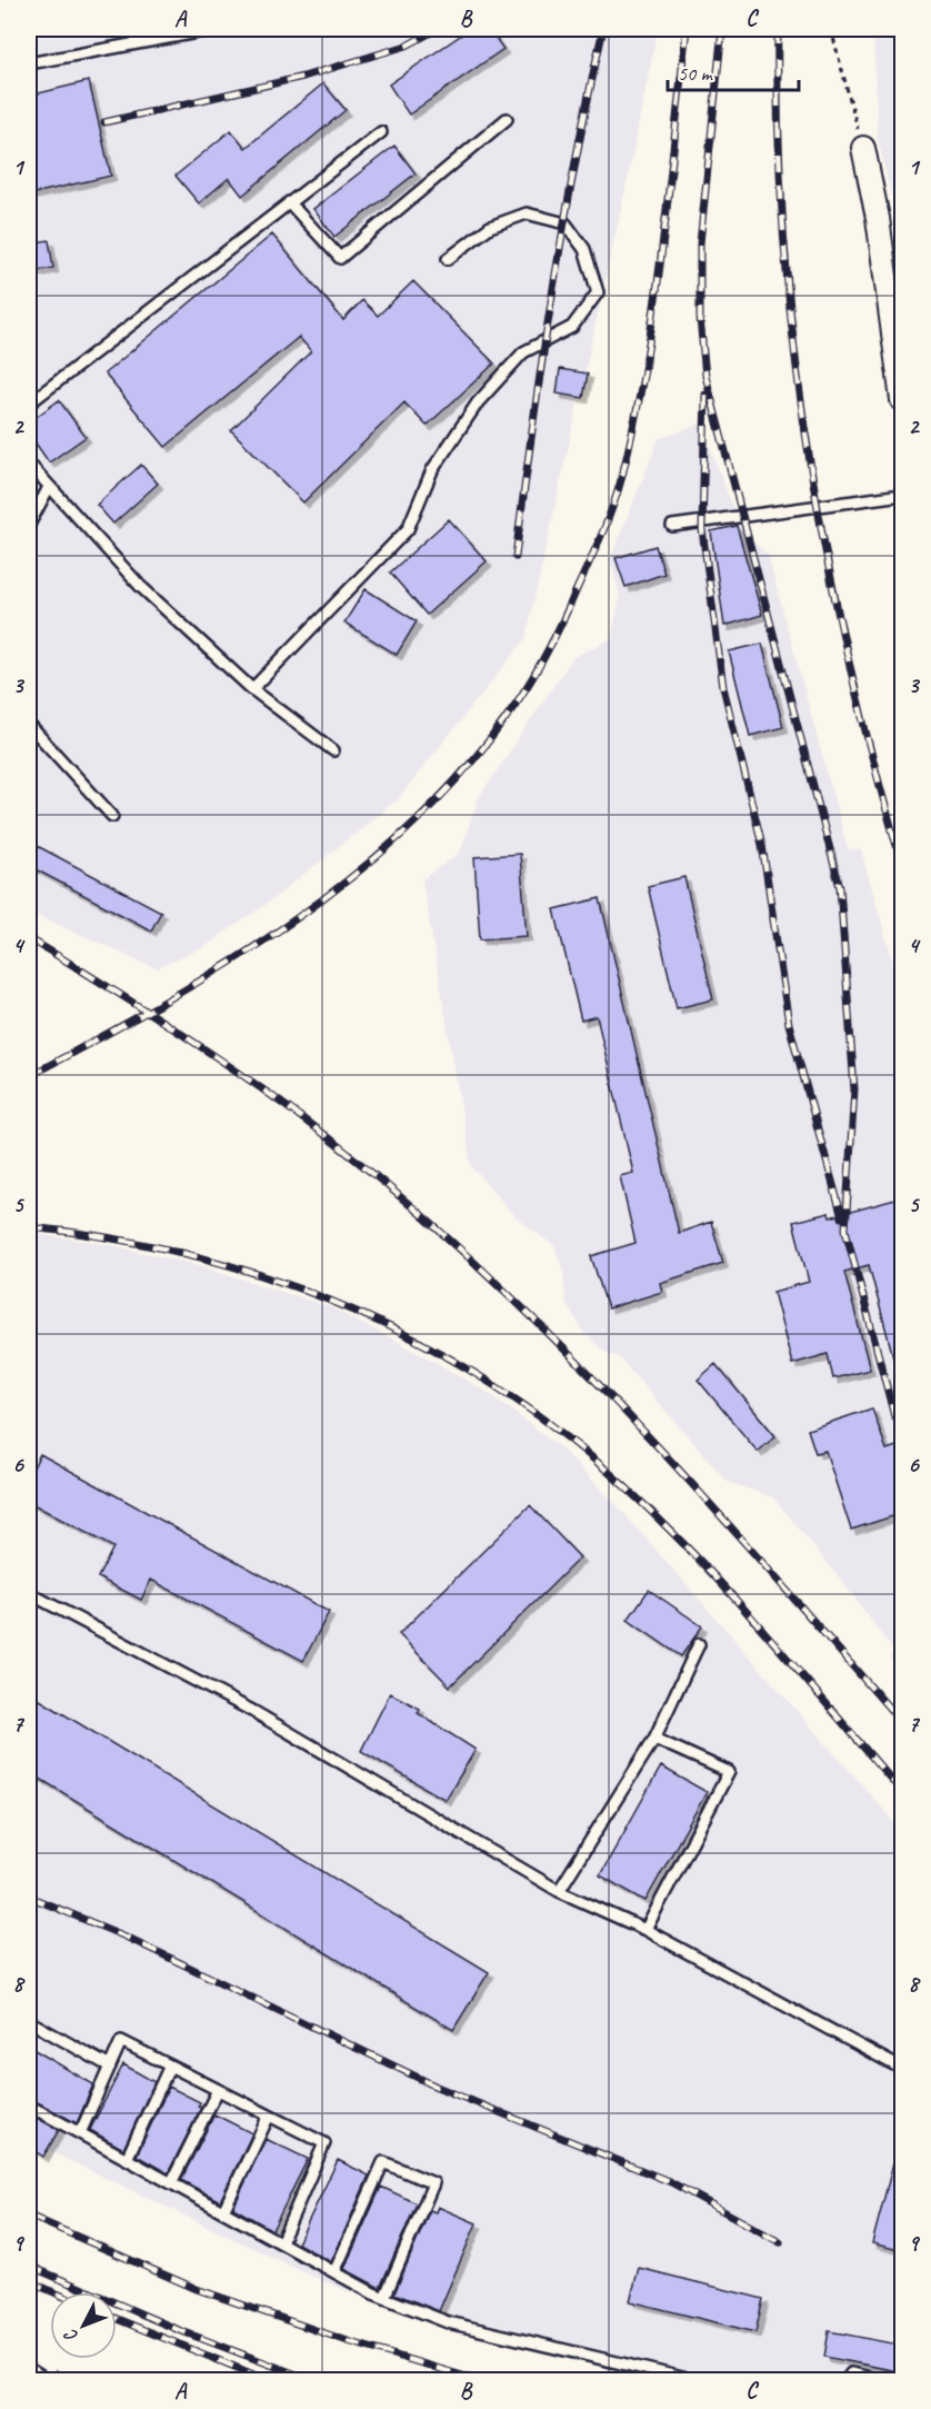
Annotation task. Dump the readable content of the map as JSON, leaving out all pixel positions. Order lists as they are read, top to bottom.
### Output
{
  "scale_bar": "50 m",
  "north": "bottom left",
  "grid": {
    "columns": ["A", "B", "C"],
    "rows": [
      "1",
      "2",
      "3",
      "4",
      "5",
      "6",
      "7",
      "8",
      "9"
    ]
  }
}
